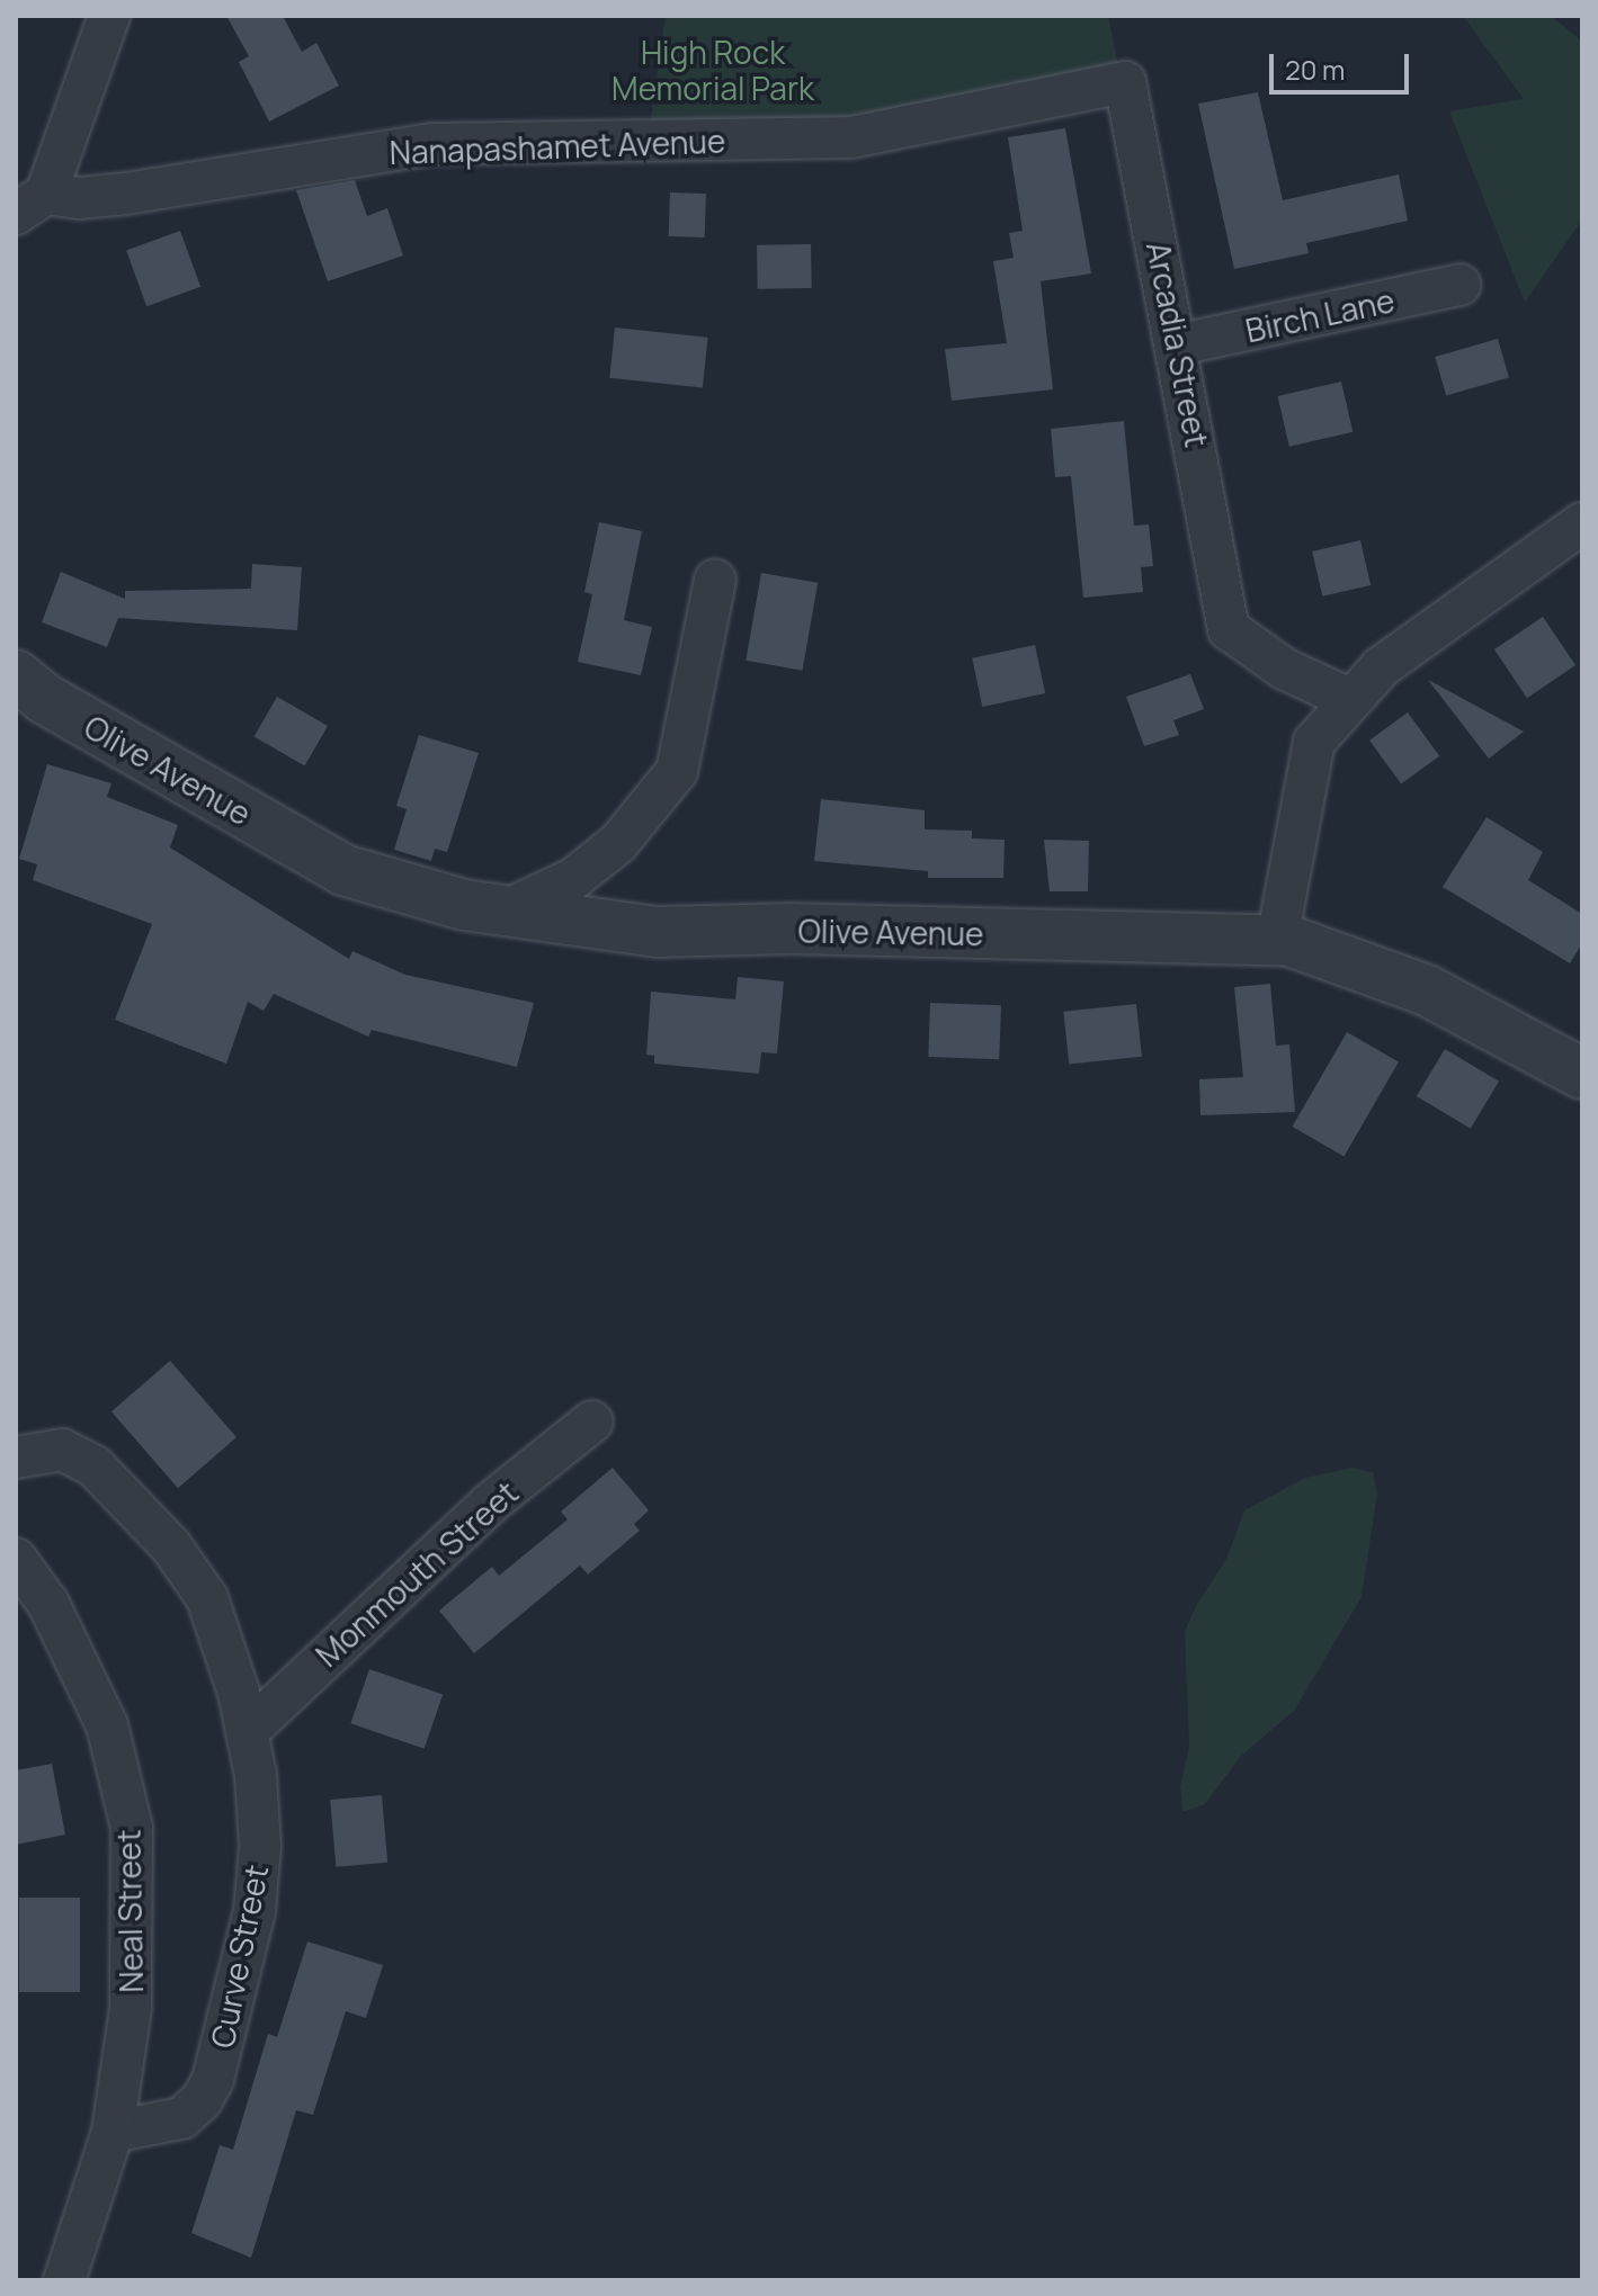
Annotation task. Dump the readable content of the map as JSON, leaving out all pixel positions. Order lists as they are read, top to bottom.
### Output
{
  "streets": {
    "street": [
      "Nanapashamet Avenue",
      "Birch Lane",
      "Arcadia Street",
      "Olive Avenue",
      "Monmouth Street",
      "Neal Street",
      "Curve Street"
    ]
  },
  "crossings": [
    ["Nanapashamet Avenue", "Arcadia Street"],
    ["Birch Lane", "Arcadia Street"],
    ["Monmouth Street", "Curve Street"],
    ["Neal Street", "Curve Street"]
  ],
  "parks": ["High Rock Memorial Park"],
  "scale_bar": "20 m"
}
